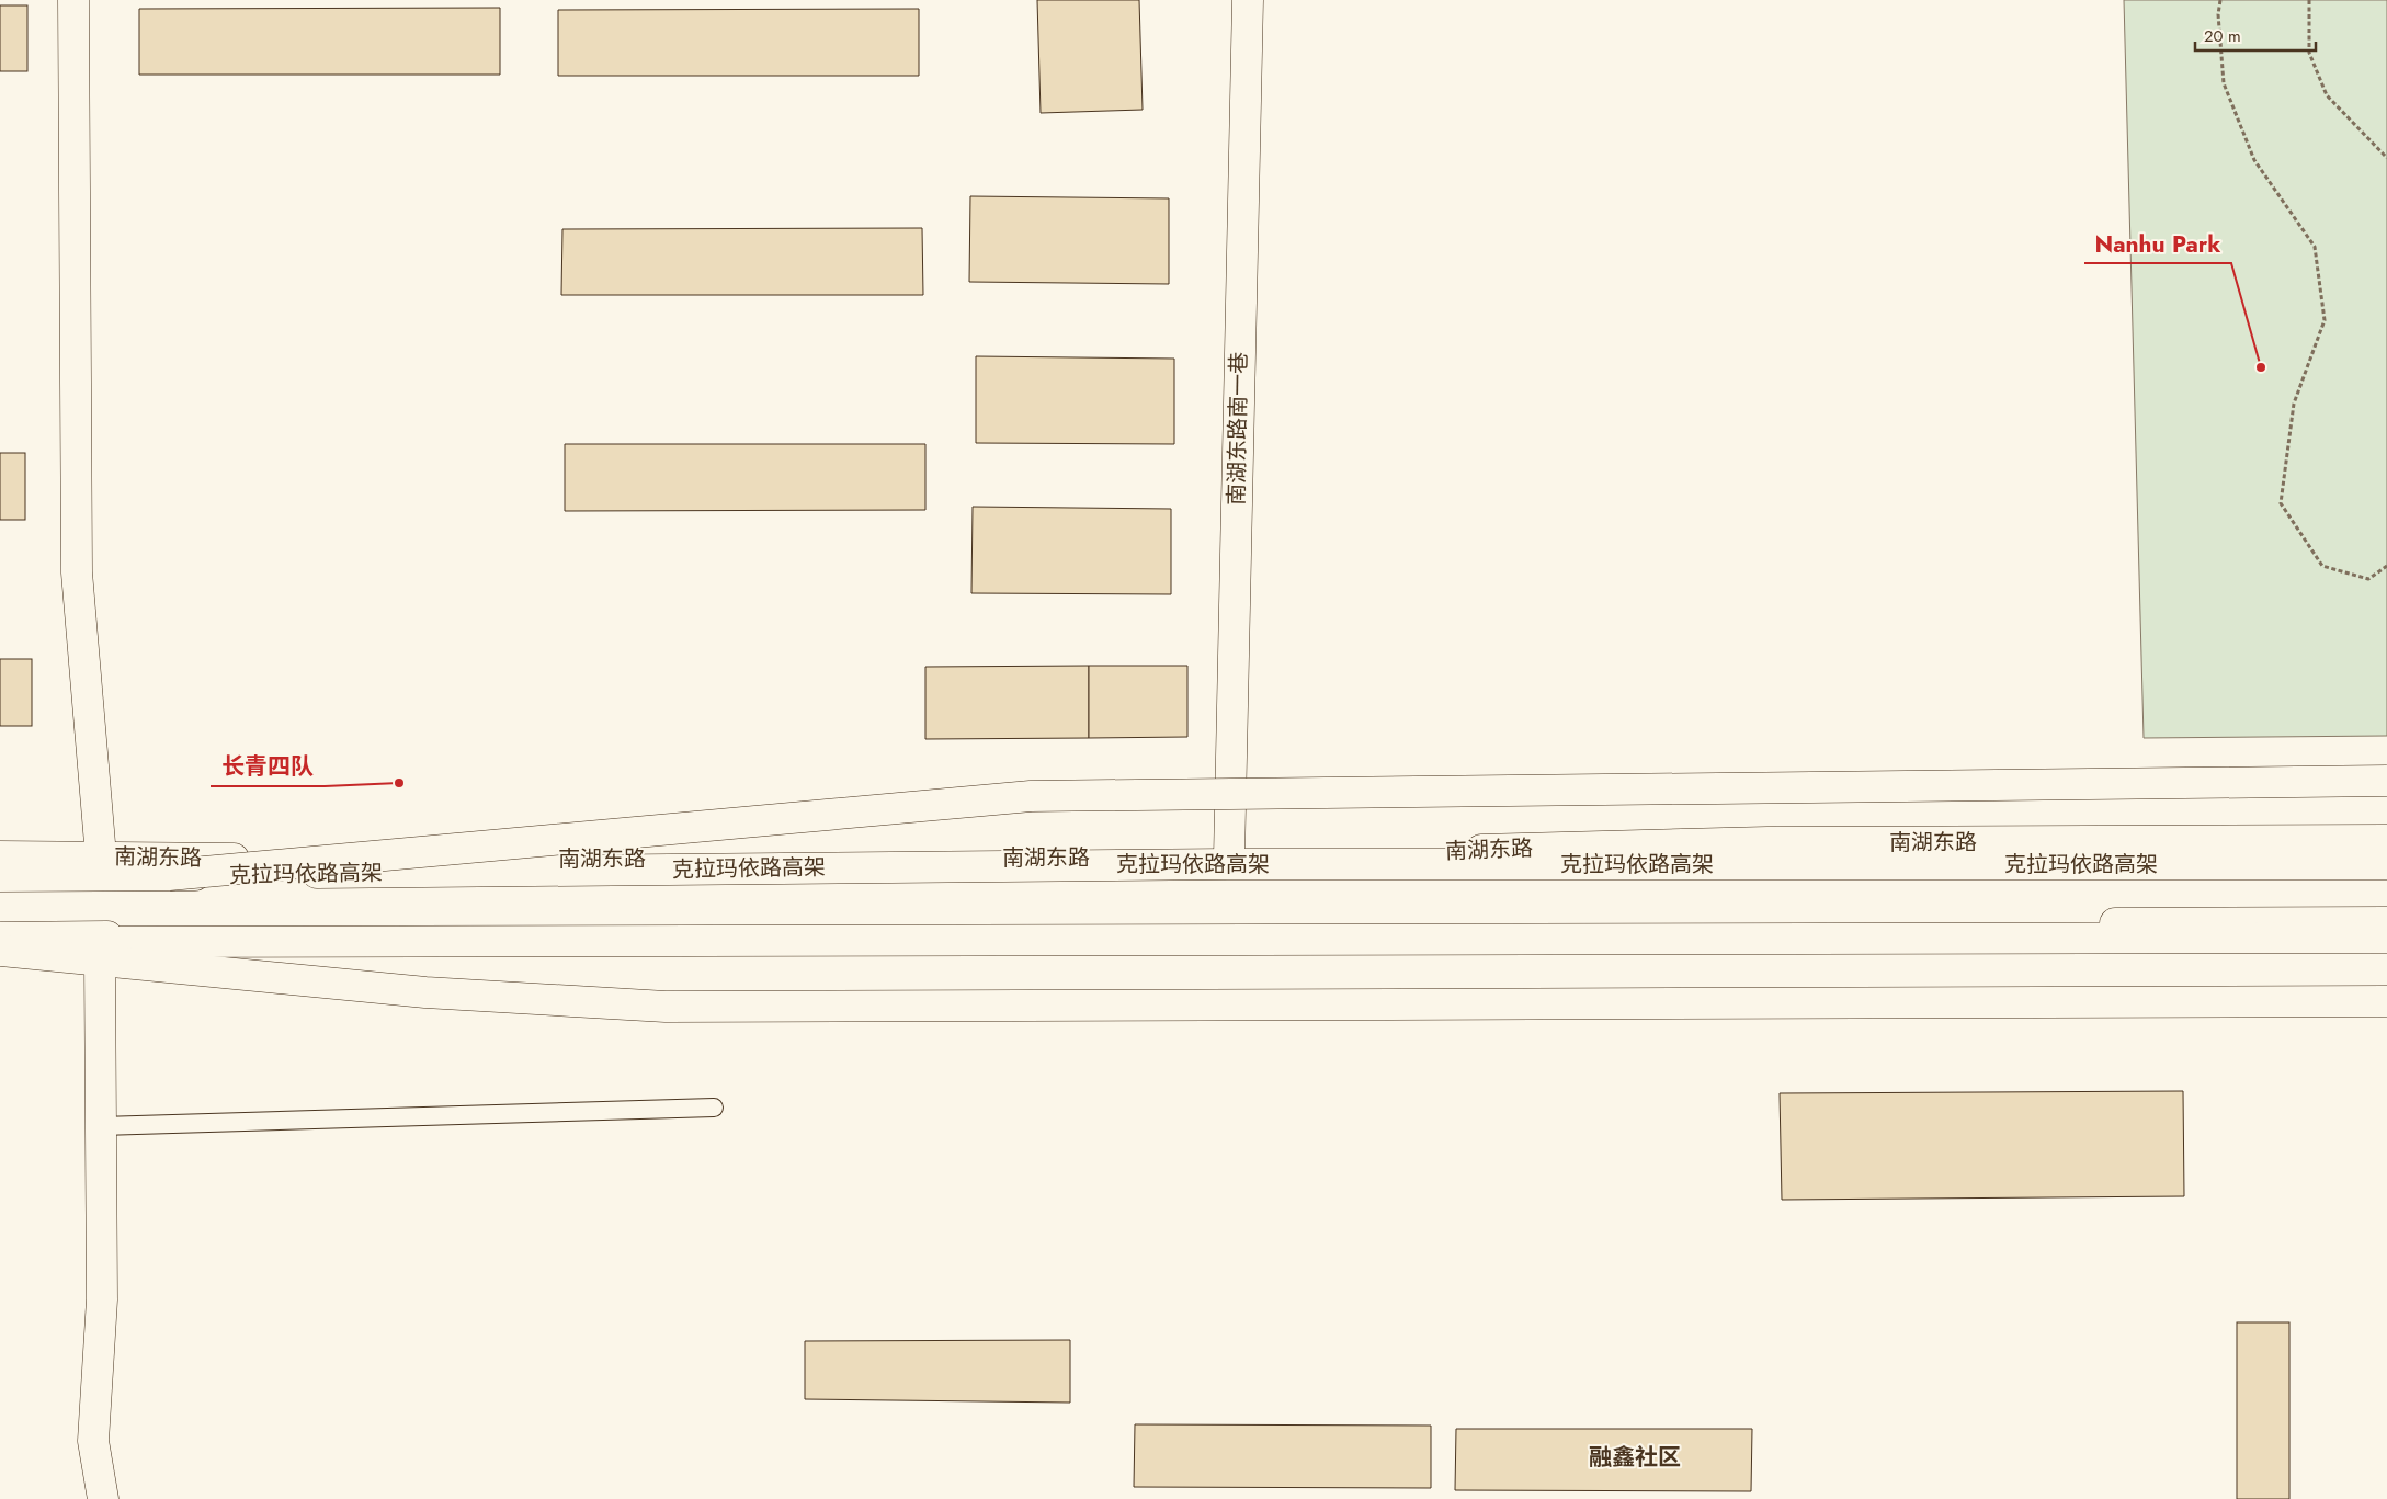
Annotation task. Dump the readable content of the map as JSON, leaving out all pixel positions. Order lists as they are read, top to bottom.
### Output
{
  "streets": {
    "main road": ["南湖东路南一巷", "南湖东路", "克拉玛依路高架"]
  },
  "crossings": [
    ["南湖东路南一巷", "南湖东路"]
  ],
  "districts": ["融鑫社区"],
  "places": ["Nanhu Park", "长青四队"],
  "scale_bar": "20 m"
}
